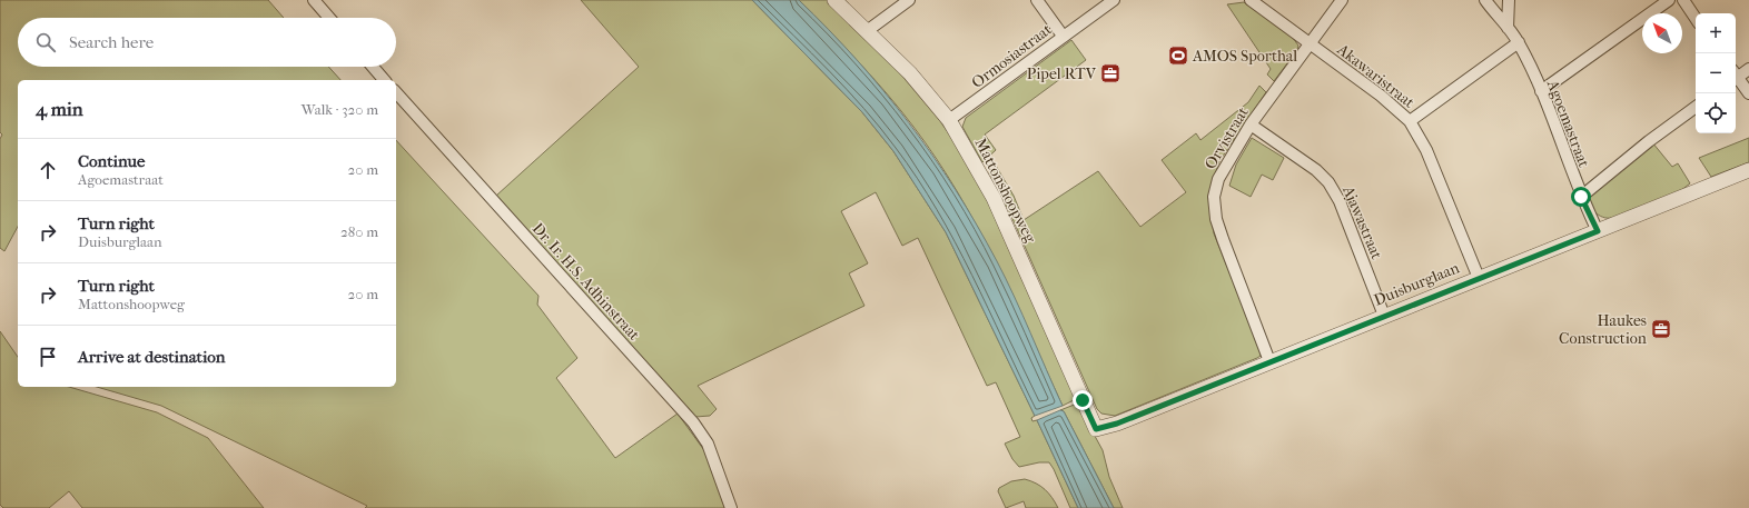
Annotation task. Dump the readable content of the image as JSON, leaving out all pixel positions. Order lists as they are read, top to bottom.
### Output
{
  "streets": {
    "street": [
      "Ormosiastraat",
      "Akawaristraat",
      "Agoemastraat",
      "Orvistraat",
      "Mattonshoopweg",
      "Ajawastraat",
      "Dr. Ir. H.S. Adhinstraat",
      "Duisburglaan"
    ]
  },
  "crossings": [
    ["Ormosiastraat", "Mattonshoopweg"],
    ["Akawaristraat", "Orvistraat"],
    ["Akawaristraat", "Duisburglaan"],
    ["Agoemastraat", "Duisburglaan"],
    ["Orvistraat", "Ajawastraat"],
    ["Orvistraat", "Duisburglaan"],
    ["Mattonshoopweg", "Duisburglaan"],
    ["Ajawastraat", "Duisburglaan"]
  ],
  "places": {
    "sports": ["AMOS Sporthal"],
    "office": ["Pipel RTV", "Haukes Construction"]
  },
  "north": "top left",
  "page": {
    "map_buttons": ["+", "−"],
    "search": "Search here",
    "heading": ["4 min", "Walk · 320 m"],
    "list": [
      ["Continue", "Agoemastraat", "20 m"],
      ["Turn right", "Duisburglaan", "280 m"],
      ["Turn right", "Mattonshoopweg", "20 m"],
      "Arrive at destination"
    ]
  }
}
